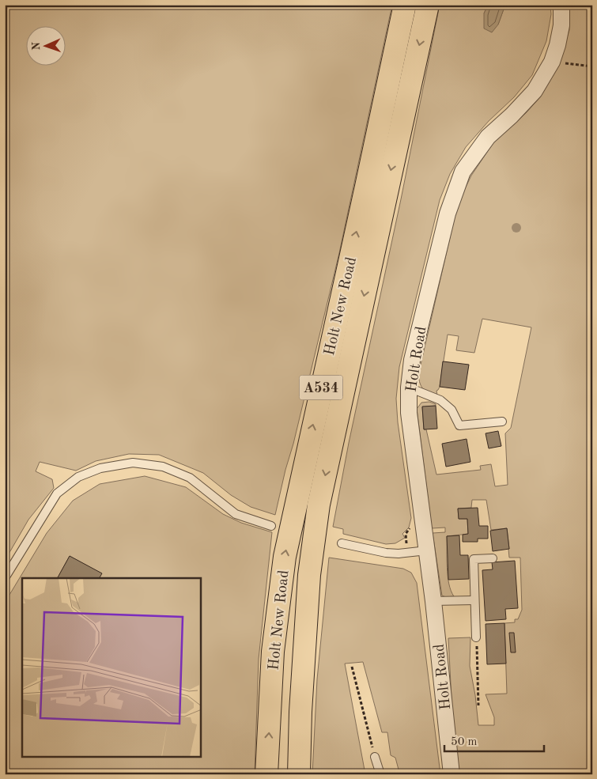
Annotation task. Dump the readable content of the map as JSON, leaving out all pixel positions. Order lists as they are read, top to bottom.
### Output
{
  "streets": {
    "highway": ["Holt New Road", "A534"],
    "street": ["Holt Road"]
  },
  "scale_bar": "50 m",
  "north": "left"
}
